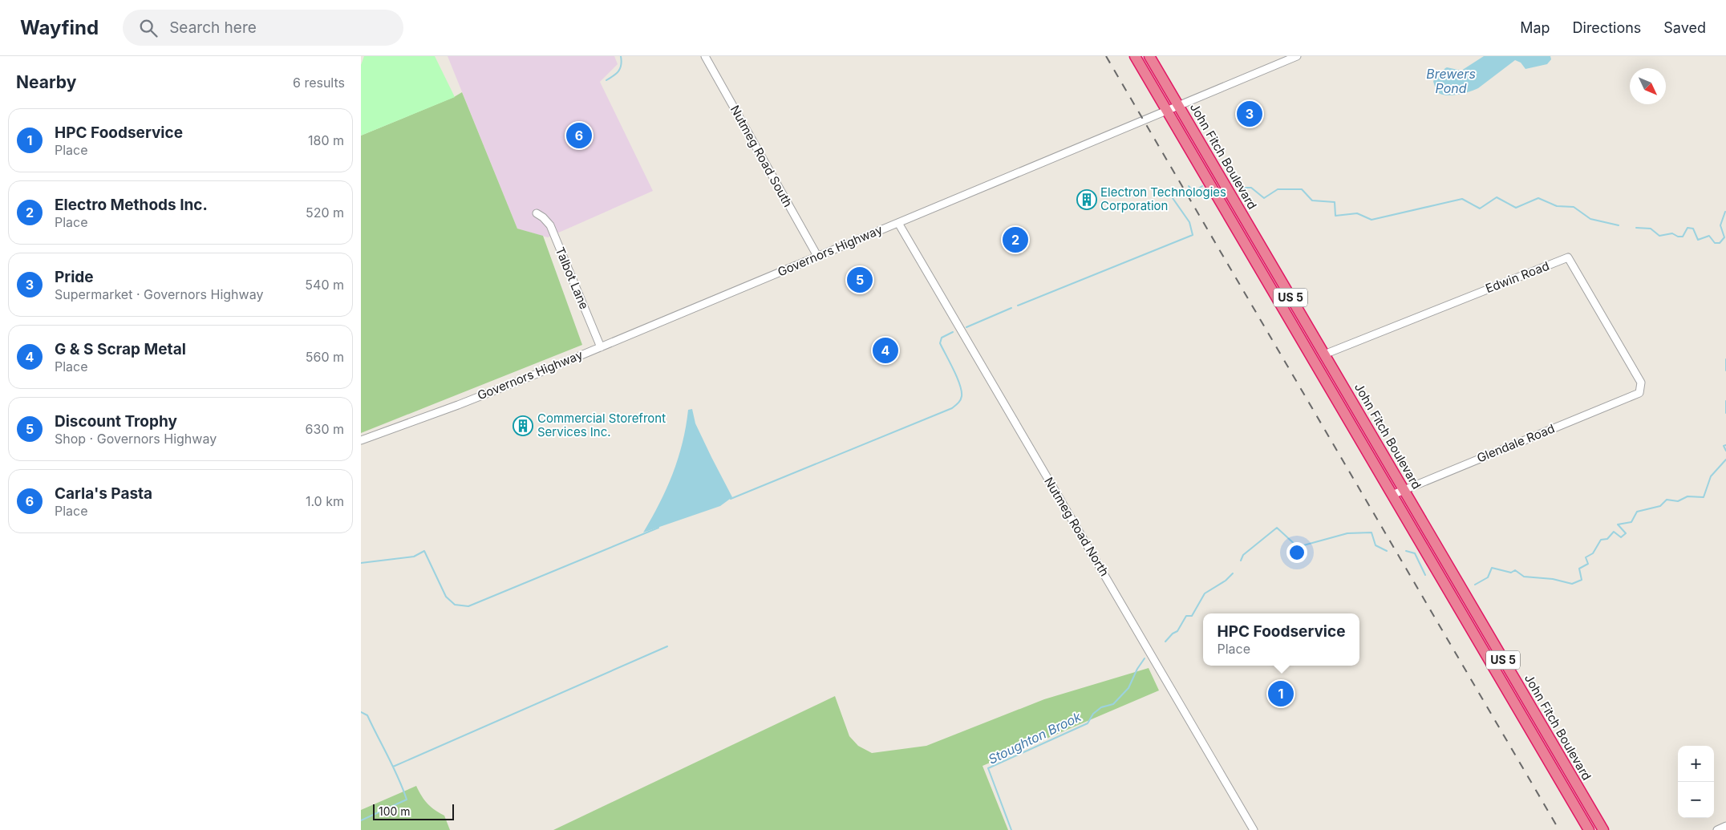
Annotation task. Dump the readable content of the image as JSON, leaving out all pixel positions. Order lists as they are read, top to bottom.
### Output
{
  "streets": {
    "highway": ["John Fitch Boulevard", "US 5"],
    "street": [
      "Nutmeg Road South",
      "Governors Highway",
      "Edwin Road",
      "Talbot Lane",
      "Glendale Road",
      "Nutmeg Road North"
    ]
  },
  "crossings": [
    ["Nutmeg Road South", "Governors Highway"],
    ["John Fitch Boulevard", "Governors Highway"],
    ["John Fitch Boulevard", "Edwin Road"],
    ["John Fitch Boulevard", "Glendale Road"],
    ["Governors Highway", "Talbot Lane"],
    ["Governors Highway", "Nutmeg Road North"],
    ["Edwin Road", "Glendale Road"]
  ],
  "water": ["Brewers Pond", "Stoughton Brook"],
  "places": {
    "building": ["Electron Technologies Corporation", "Commercial Storefront Services Inc."]
  },
  "scale_bar": "100 m",
  "north": "bottom right",
  "page": {
    "header": "Wayfind",
    "search": "Search here",
    "nav": ["Map", "Directions", "Saved"],
    "heading": ["Nearby", "6 results"],
    "pins": [
      "3",
      "6",
      "2",
      "5",
      "4",
      "1"
    ],
    "list": [
      {
        "mark": "1",
        "name": "HPC Foodservice",
        "note": "Place",
        "value": "180 m"
      },
      {
        "mark": "2",
        "name": "Electro Methods Inc.",
        "note": "Place",
        "value": "520 m"
      },
      {
        "mark": "3",
        "name": "Pride",
        "note": "Supermarket · Governors Highway",
        "value": "540 m"
      },
      {
        "mark": "4",
        "name": "G & S Scrap Metal",
        "note": "Place",
        "value": "560 m"
      },
      {
        "mark": "5",
        "name": "Discount Trophy",
        "note": "Shop · Governors Highway",
        "value": "630 m"
      },
      {
        "mark": "6",
        "name": "Carla's Pasta",
        "note": "Place",
        "value": "1.0 km"
      }
    ],
    "popup": ["HPC Foodservice", "Place"],
    "map_buttons": ["+", "−"],
    "scale": "100 m"
  }
}
